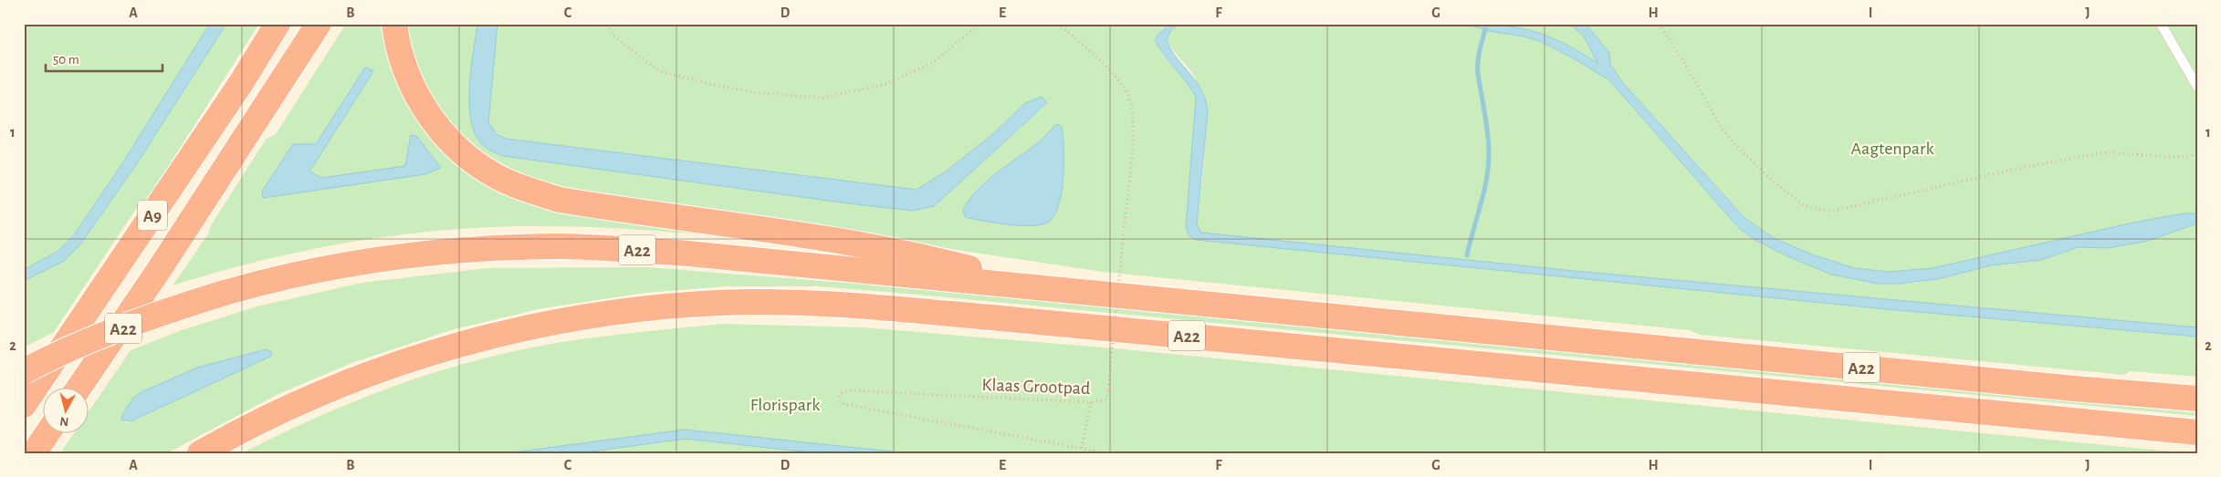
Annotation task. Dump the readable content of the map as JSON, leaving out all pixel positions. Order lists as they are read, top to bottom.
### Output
{
  "streets": {
    "highway": ["A9", "A22"],
    "path": ["Klaas Grootpad"]
  },
  "parks": ["Aagtenpark", "Florispark"],
  "scale_bar": "50 m",
  "north": "bottom",
  "grid": {
    "columns": [
      "A",
      "B",
      "C",
      "D",
      "E",
      "F",
      "G",
      "H",
      "I",
      "J"
    ],
    "rows": ["1", "2"]
  }
}
